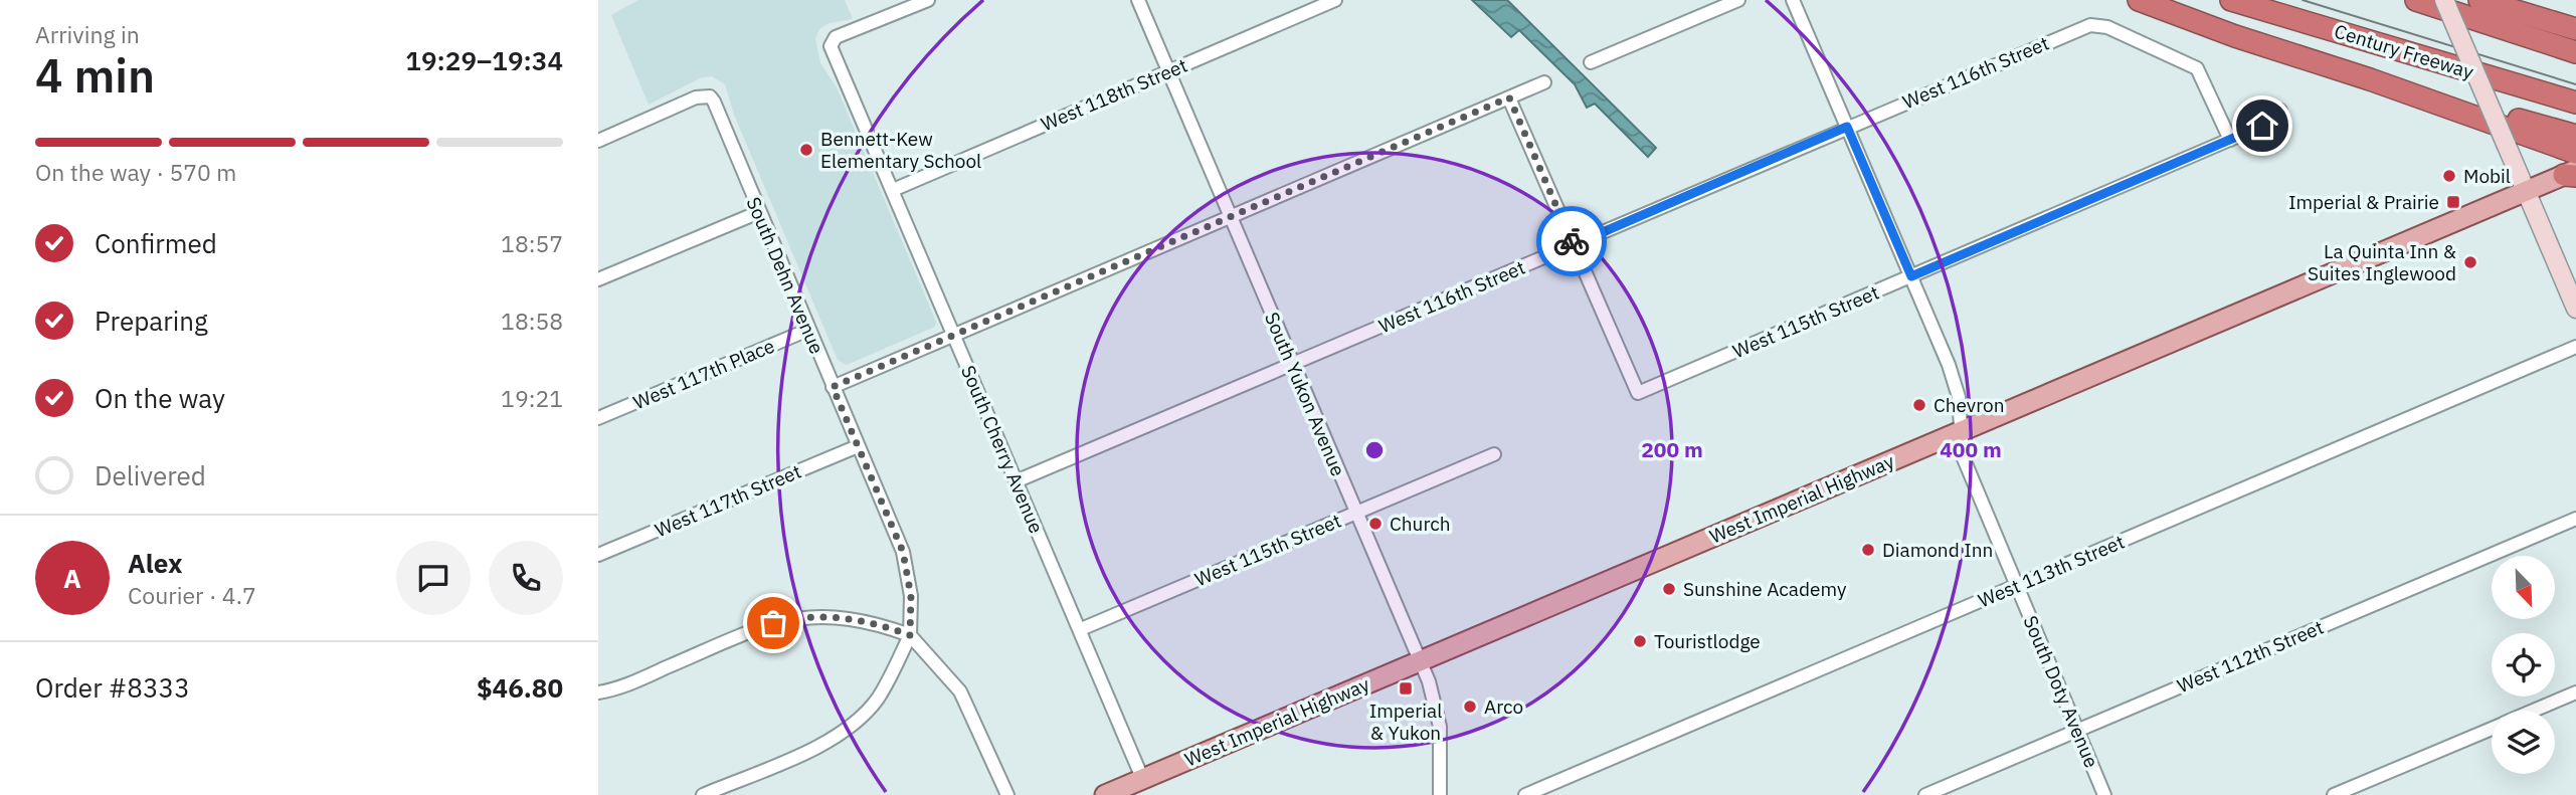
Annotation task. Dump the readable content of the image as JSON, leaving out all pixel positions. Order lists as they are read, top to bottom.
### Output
{
  "streets": {
    "highway": ["Century Freeway"],
    "main road": ["West Imperial Highway"],
    "street": [
      "West 116th Street",
      "West 118th Street",
      "South Dehn Avenue",
      "West 115th Street",
      "West 117th Place",
      "South Yukon Avenue",
      "South Cherry Avenue",
      "West 117th Street",
      "West 113th Street",
      "West 112th Street",
      "South Doty Avenue"
    ]
  },
  "crossings": [
    ["West 116th Street", "West 115th Street"],
    ["West 116th Street", "South Yukon Avenue"],
    ["West 116th Street", "South Cherry Avenue"],
    ["West 116th Street", "South Doty Avenue"],
    ["West 118th Street", "South Yukon Avenue"],
    ["West 118th Street", "South Cherry Avenue"],
    ["South Dehn Avenue", "West 117th Place"],
    ["South Dehn Avenue", "West 117th Street"],
    ["West 115th Street", "South Yukon Avenue"],
    ["West 115th Street", "South Cherry Avenue"],
    ["West 115th Street", "South Doty Avenue"],
    ["South Yukon Avenue", "West Imperial Highway"],
    ["South Cherry Avenue", "West Imperial Highway"],
    ["West Imperial Highway", "South Doty Avenue"],
    ["West 113th Street", "South Doty Avenue"],
    ["West 112th Street", "South Doty Avenue"]
  ],
  "places": {
    "other": [
      "Bennett-Kew Elementary School",
      "Mobil",
      "La Quinta Inn & Suites Inglewood",
      "Chevron",
      "Church",
      "Diamond Inn",
      "Sunshine Academy",
      "Touristlodge",
      "Arco"
    ],
    "transit": ["Imperial & Prairie", "Imperial & Yukon"]
  },
  "north": "bottom right",
  "page": {
    "heading": ["4 min", "Arriving in", "19:29–19:34"],
    "panel": [
      "Alex",
      "Courier · 4.7",
      "Order #8333",
      "$46.80"
    ],
    "bar": "On the way · 570 m",
    "list": [
      ["Confirmed", "18:57"],
      ["Preparing", "18:58"],
      ["On the way", "19:21"],
      "Delivered"
    ],
    "round": "A"
  },
  "rings": ["200 m", "400 m"]
}
